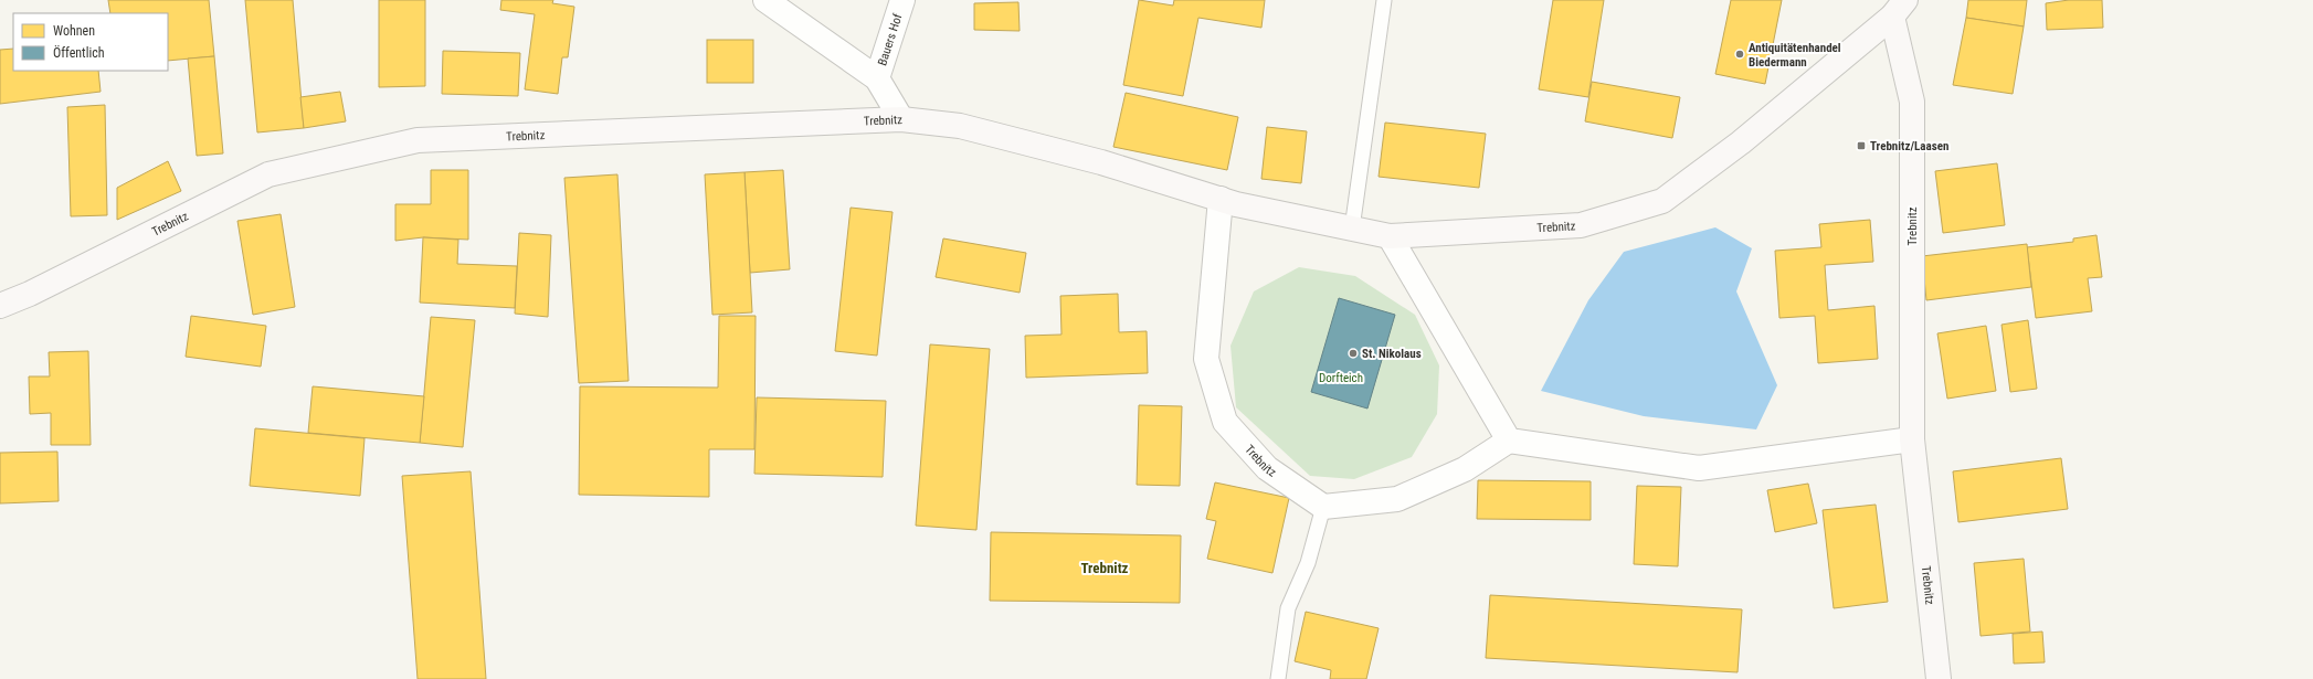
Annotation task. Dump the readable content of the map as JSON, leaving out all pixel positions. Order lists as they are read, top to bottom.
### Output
{
  "streets": {
    "street": ["Bauers Hof", "Trebnitz"]
  },
  "crossings": [
    ["Bauers Hof", "Trebnitz"]
  ],
  "districts": ["Trebnitz"],
  "parks": ["Dorfteich"],
  "places": {
    "other": ["Antiquitätenhandel Biedermann", "St. Nikolaus"],
    "transit": ["Trebnitz/Laasen"]
  },
  "legend": ["Wohnen", "Öffentlich"]
}
